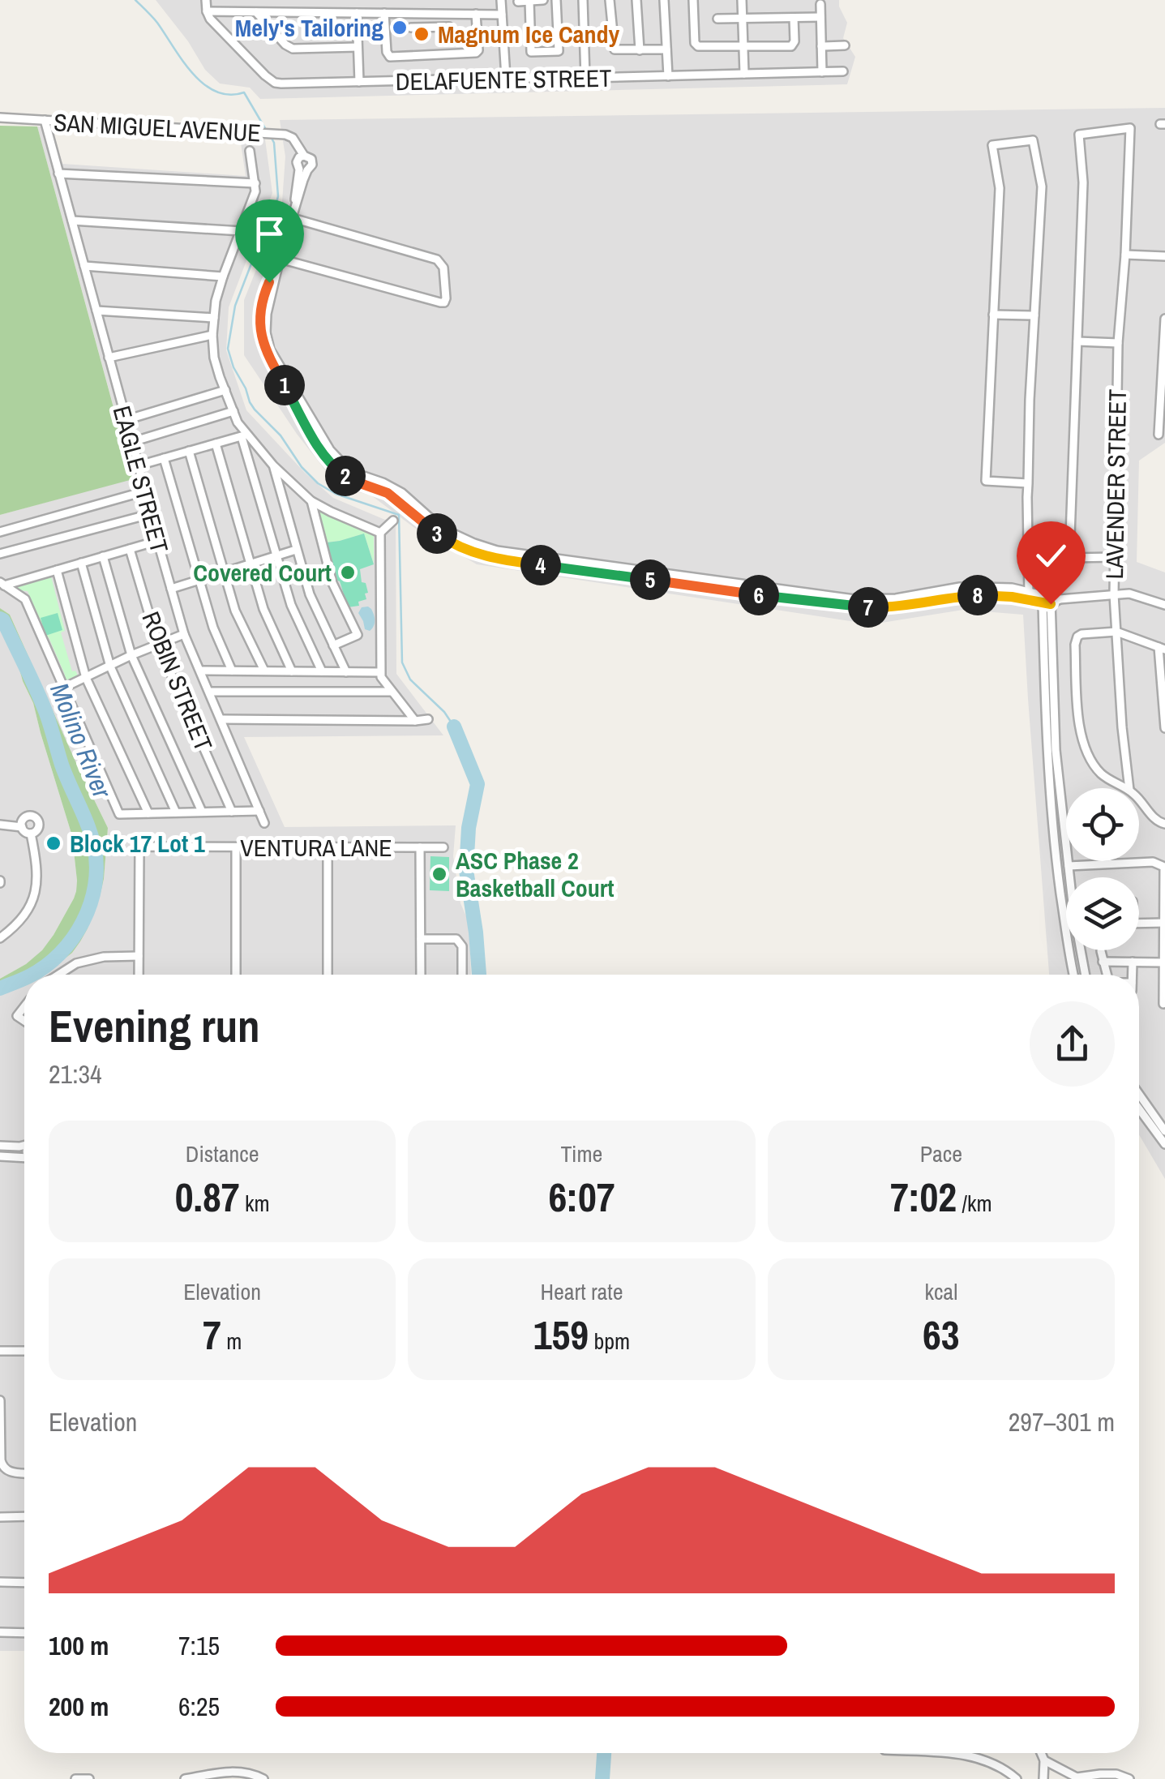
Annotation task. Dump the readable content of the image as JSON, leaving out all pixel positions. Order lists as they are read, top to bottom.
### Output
{
  "streets": {
    "street": [
      "DELAFUENTE STREET",
      "SAN MIGUEL AVENUE",
      "EAGLE STREET",
      "LAVENDER STREET",
      "ROBIN STREET",
      "VENTURA LANE"
    ]
  },
  "crossings": [
    ["SAN MIGUEL AVENUE", "EAGLE STREET"]
  ],
  "water": ["Molino River"],
  "places": [
    "Mely's Tailoring",
    "Magnum Ice Candy",
    "Covered Court",
    "Block 17 Lot 1",
    "ASC Phase 2 Basketball Court"
  ],
  "page": {
    "pins": [
      "1",
      "2",
      "3",
      "4",
      "5",
      "6",
      "8",
      "7"
    ],
    "heading": ["Evening run", "21:34"],
    "stats": [
      ["Distance", "0.87 km"],
      ["Time", "6:07"],
      ["Pace", "7:02 /km"],
      ["Elevation", "7 m"],
      ["Heart rate", "159 bpm"],
      ["kcal", "63"]
    ],
    "chart": ["Elevation", "297–301 m"],
    "list": [
      {
        "name": "100 m",
        "note": "7:15"
      },
      {
        "name": "200 m",
        "note": "6:25"
      }
    ]
  }
}
